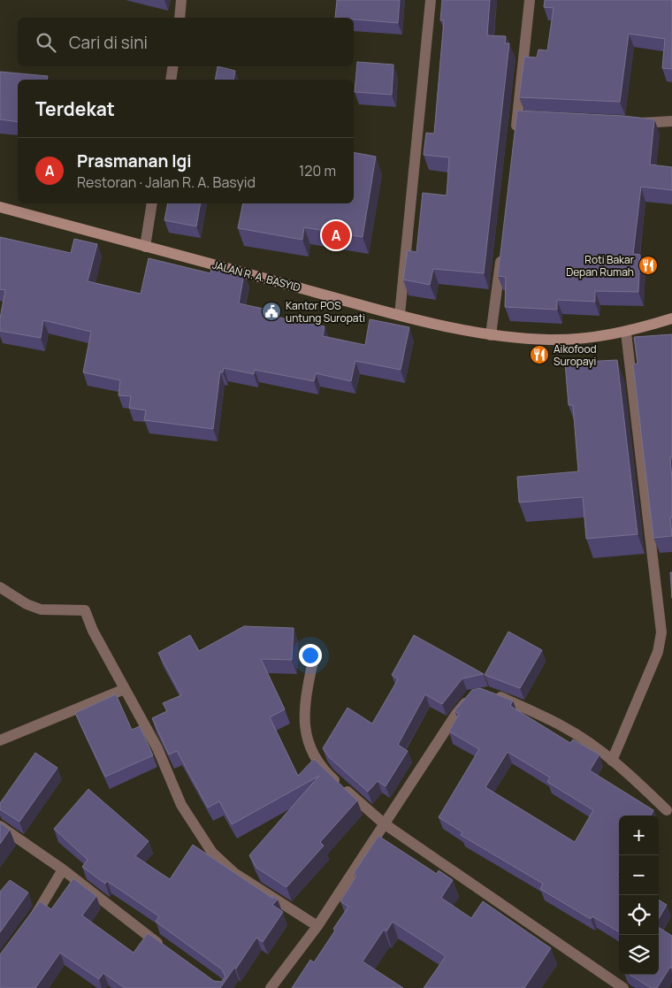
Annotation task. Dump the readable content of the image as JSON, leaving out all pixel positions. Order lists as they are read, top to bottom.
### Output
{
  "streets": {
    "main road": ["JALAN R. A. BASYID"]
  },
  "places": {
    "restaurant": ["Roti Bakar Depan Rumah", "Aikofood Suropayi"],
    "public building": ["Kantor POS untung Suropati"]
  },
  "page": {
    "search": "Cari di sini",
    "heading": "Terdekat",
    "list": [
      {
        "mark": "A",
        "name": "Prasmanan Igi",
        "note": "Restoran · Jalan R. A. Basyid",
        "value": "120 m"
      }
    ],
    "pins": "A",
    "map_buttons": ["+", "−"]
  }
}
